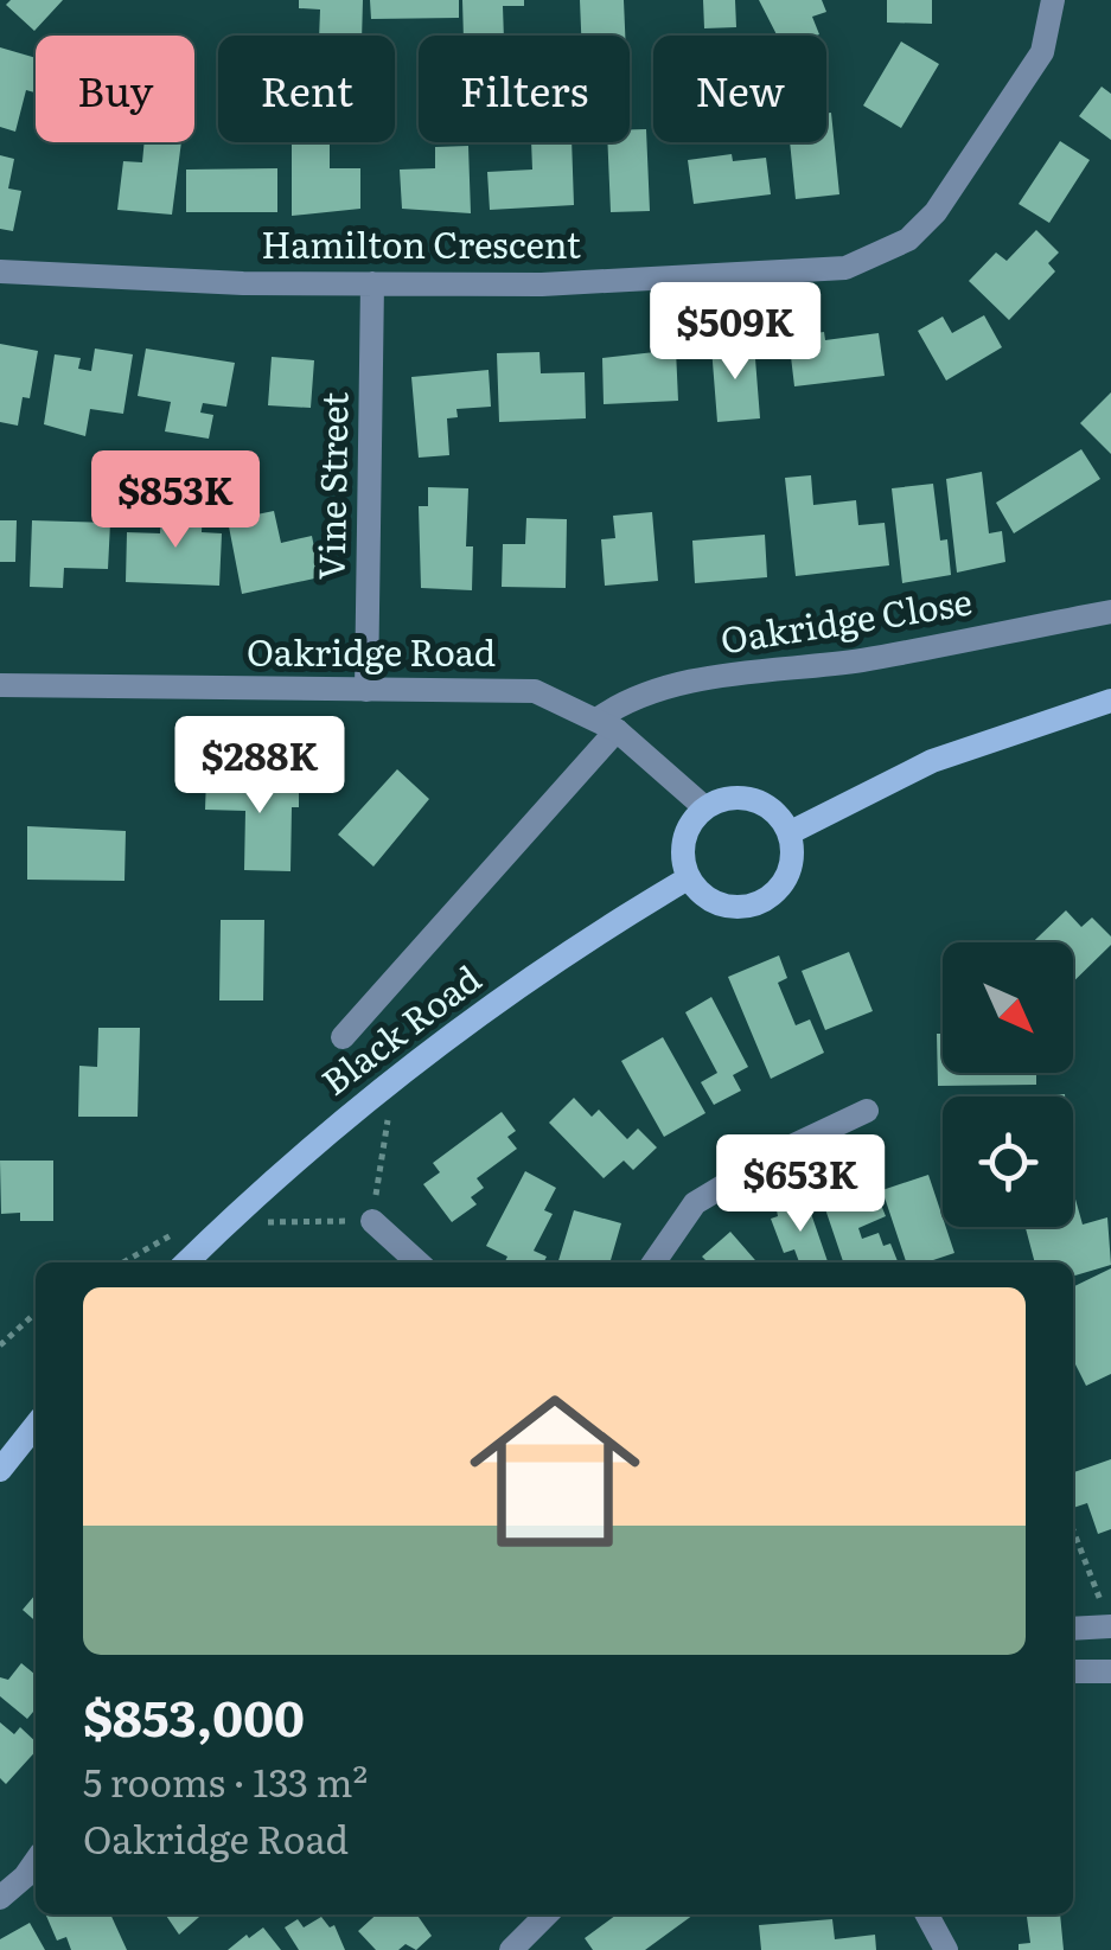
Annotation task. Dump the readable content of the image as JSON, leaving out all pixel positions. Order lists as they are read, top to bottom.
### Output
{
  "streets": {
    "main road": ["Black Road"],
    "street": [
      "Hamilton Crescent",
      "Vine Street",
      "Oakridge Close",
      "Oakridge Road"
    ]
  },
  "crossings": [
    ["Hamilton Crescent", "Vine Street"],
    ["Vine Street", "Oakridge Road"],
    ["Oakridge Close", "Oakridge Road"],
    ["Oakridge Close", "Black Road"],
    ["Oakridge Road", "Black Road"]
  ],
  "north": "bottom right",
  "page": {
    "chip": [
      "Buy",
      "Rent",
      "Filters",
      "New"
    ],
    "price": [
      "$509K",
      "$853K",
      "$288K",
      "$653K"
    ],
    "list": [
      {
        "name": "$853,000",
        "note": "5 rooms · 133 m² · Oakridge Road"
      }
    ]
  }
}
